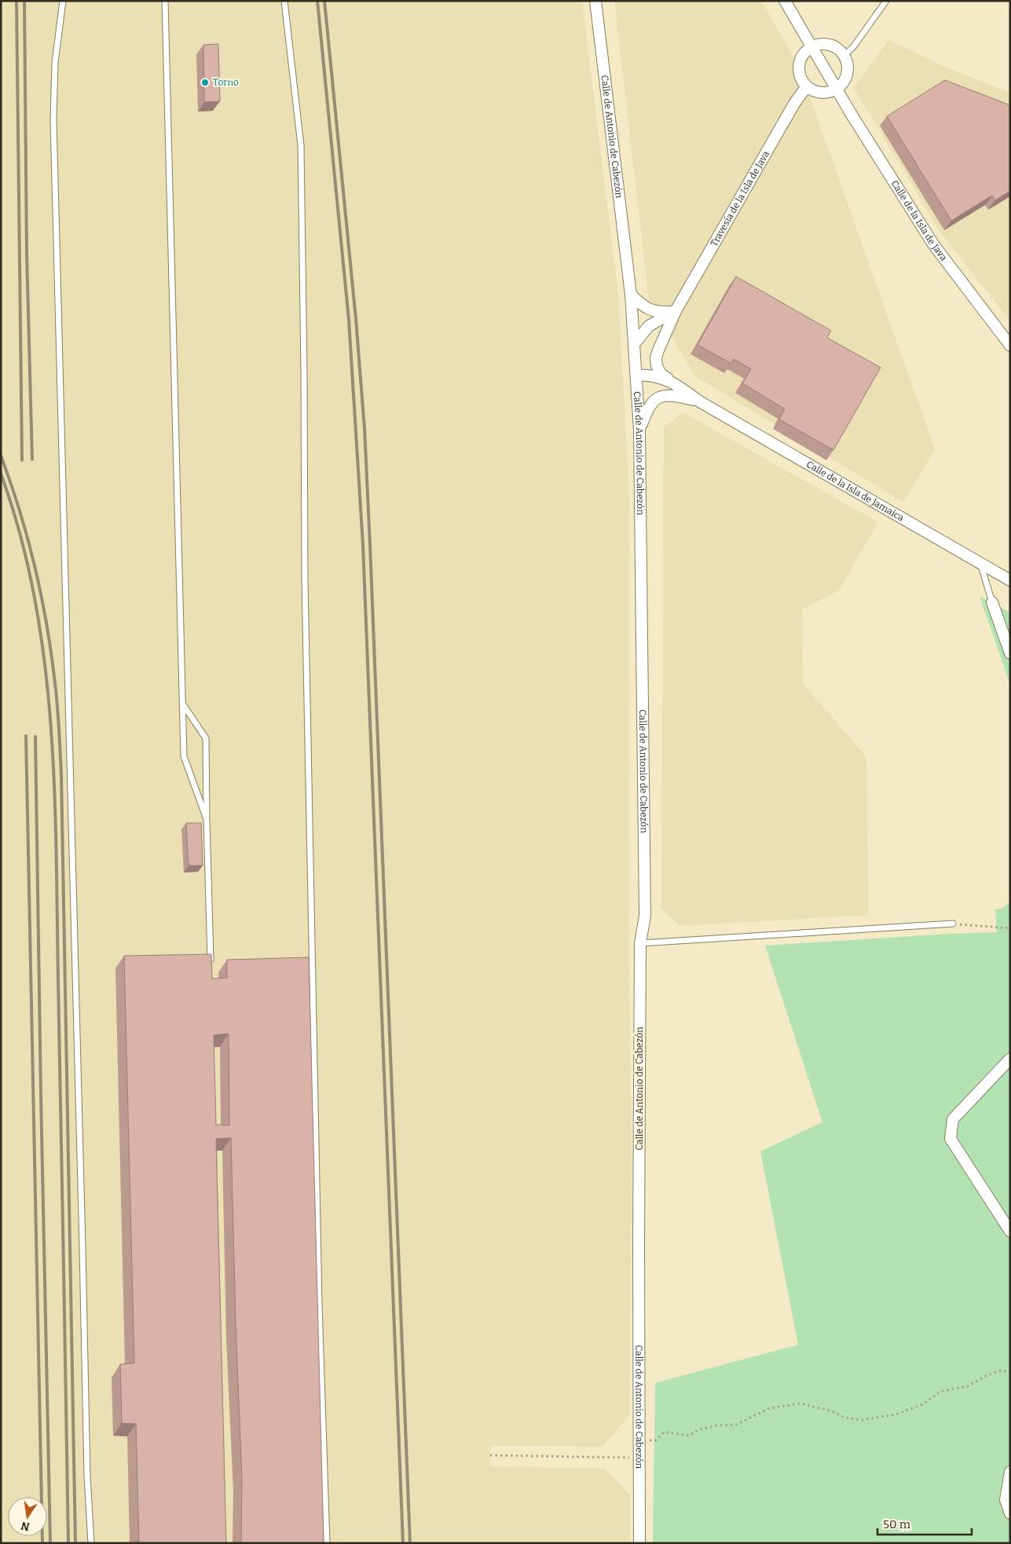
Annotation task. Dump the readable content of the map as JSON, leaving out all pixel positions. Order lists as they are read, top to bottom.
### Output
{
  "streets": {
    "street": [
      "Calle de Antonio de Cabezón",
      "Travesía de la Isla de Java",
      "Calle de la Isla de Java",
      "Calle de la Isla de Jamaica"
    ]
  },
  "crossings": [
    ["Calle de Antonio de Cabezón", "Calle de la Isla de Jamaica"],
    ["Travesía de la Isla de Java", "Calle de la Isla de Jamaica"]
  ],
  "places": ["Torno"],
  "scale_bar": "50 m",
  "north": "bottom"
}
